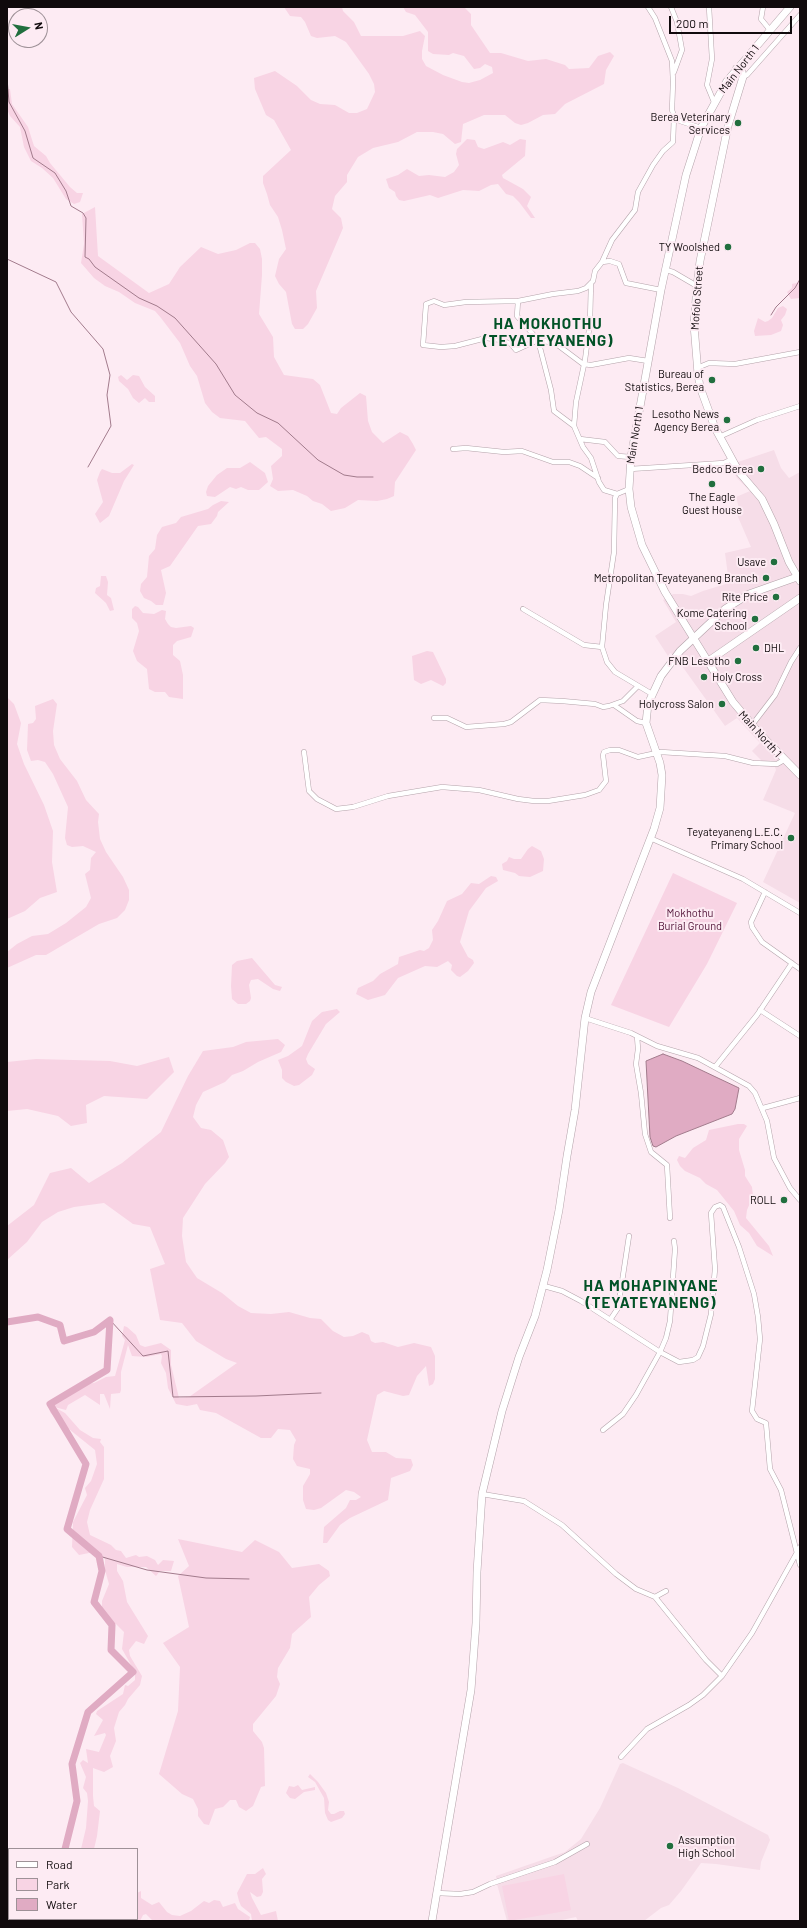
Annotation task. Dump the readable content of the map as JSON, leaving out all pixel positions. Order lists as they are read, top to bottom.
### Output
{
  "streets": {
    "main road": ["Main North 1", "Mofolo Street"]
  },
  "districts": ["HA MOKHOTHU (TEYATEYANENG)", "HA MOHAPINYANE (TEYATEYANENG)"],
  "parks": ["Mokhothu Burial Ground"],
  "places": [
    "Berea Veterinary Services",
    "TY Woolshed",
    "Bureau of Statistics, Berea",
    "Lesotho News Agency Berea",
    "Bedco Berea",
    "The Eagle Guest House",
    "Usave",
    "Metropolitan Teyateyaneng Branch",
    "Rite Price",
    "Kome Catering School",
    "DHL",
    "FNB Lesotho",
    "Holy Cross",
    "Holycross Salon",
    "Teyateyaneng L.E.C. Primary School",
    "ROLL",
    "Assumption High School"
  ],
  "legend": ["Road", "Park", "Water"],
  "scale_bar": "200 m",
  "north": "right"
}
